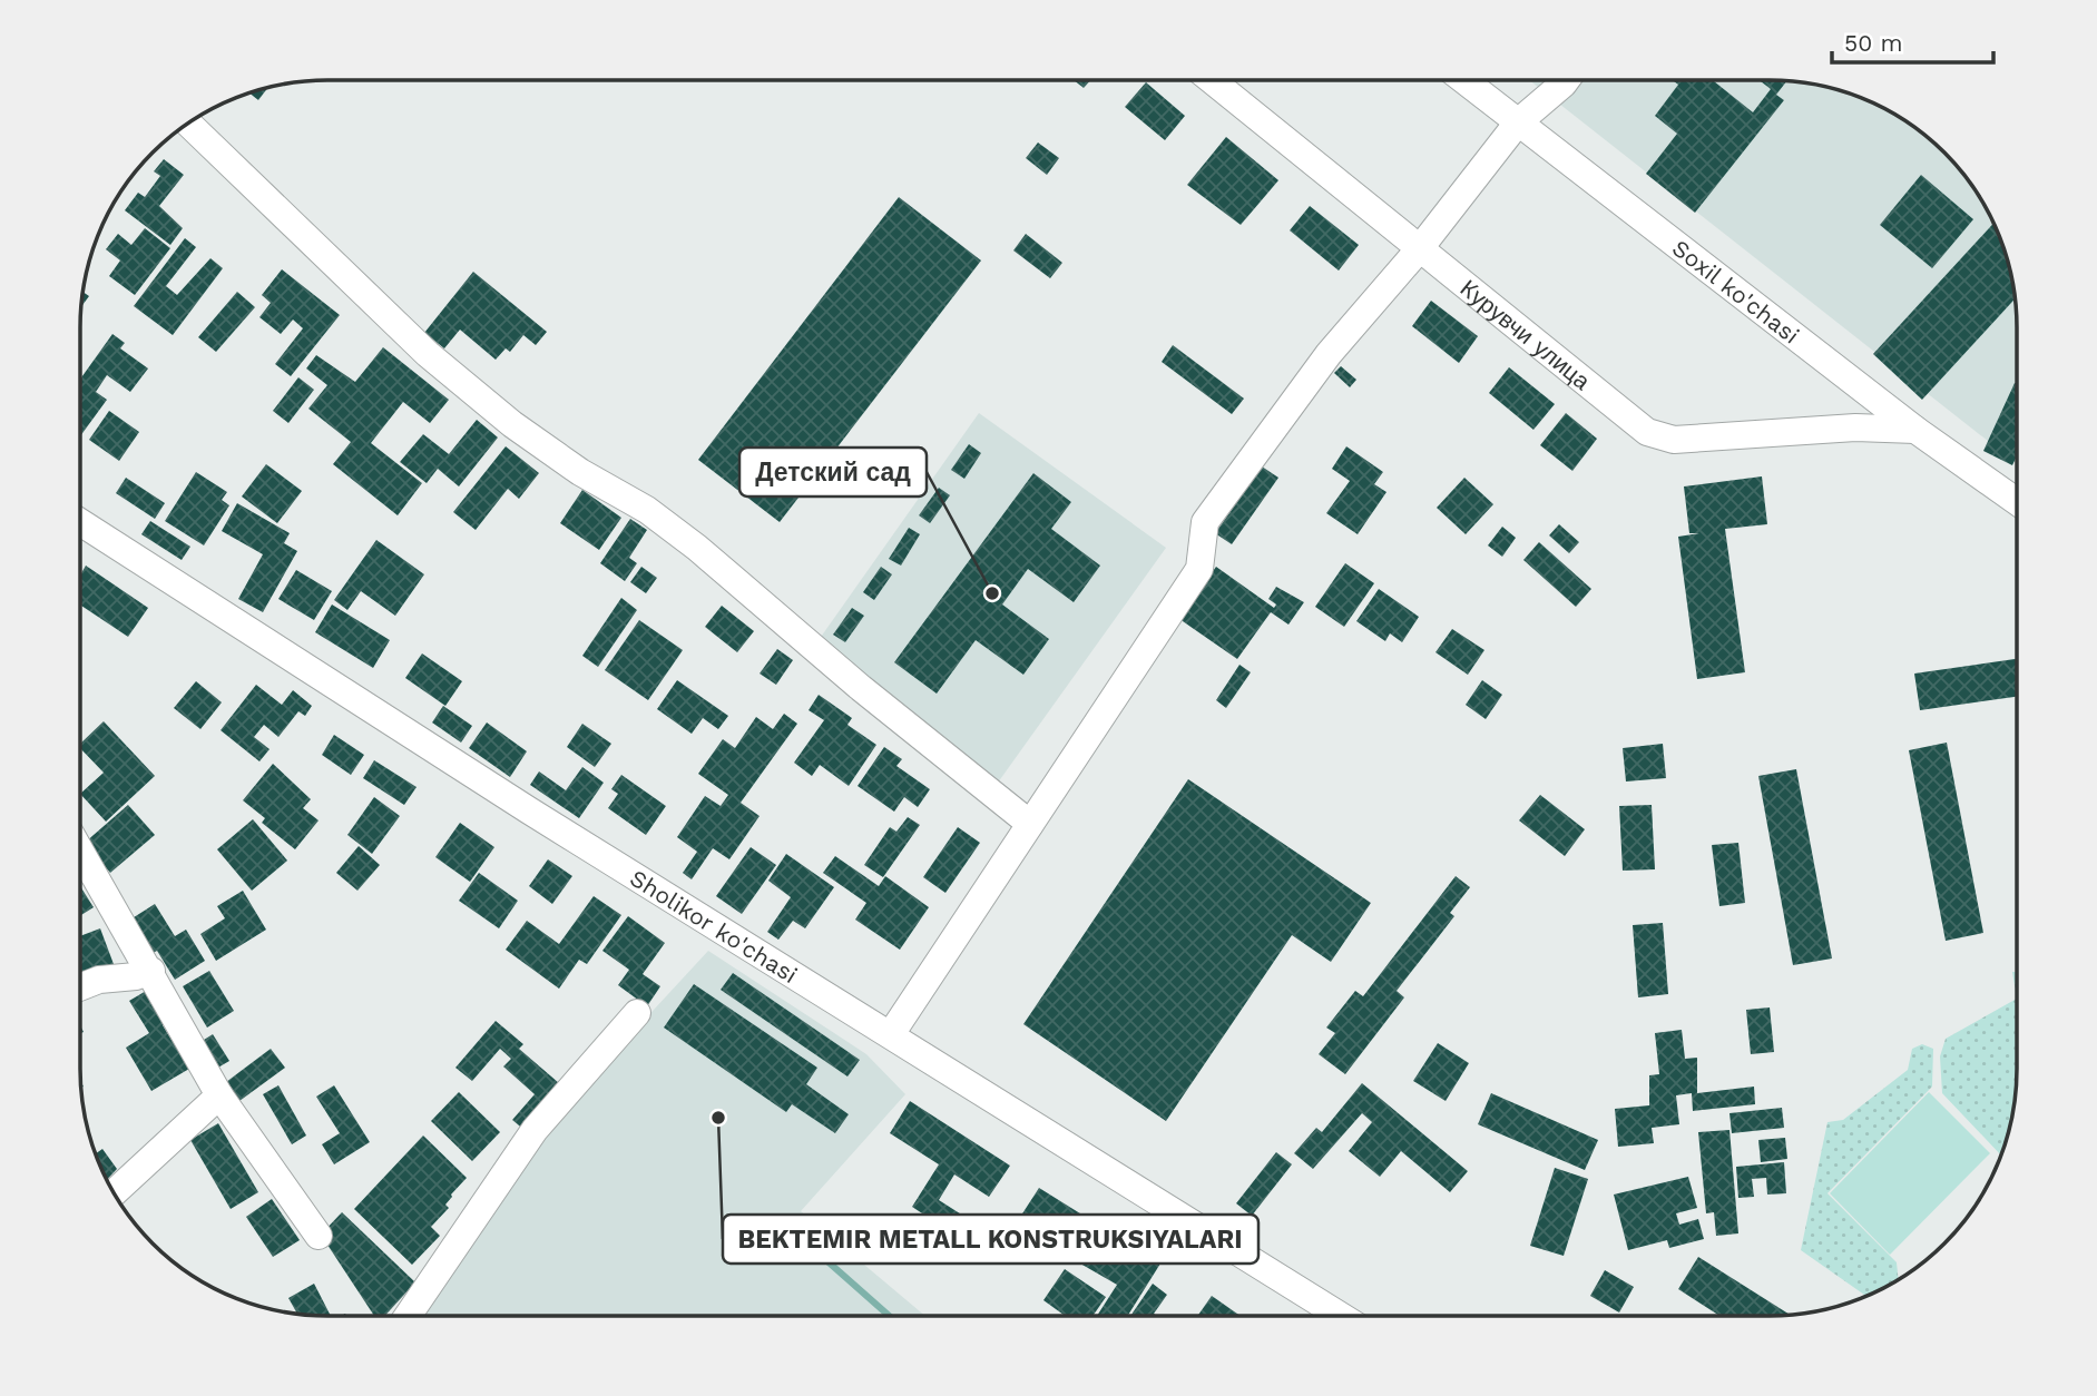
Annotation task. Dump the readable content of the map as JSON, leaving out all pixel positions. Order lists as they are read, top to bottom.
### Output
{
  "streets": {
    "street": ["Soxil ko'chasi", "Курувчи улица", "Sholikor ko'chasi"]
  },
  "crossings": [
    ["Soxil ko'chasi", "Курувчи улица"]
  ],
  "places": ["Детский сад", "BEKTEMIR METALL KONSTRUKSIYALARI"],
  "scale_bar": "50 m"
}
